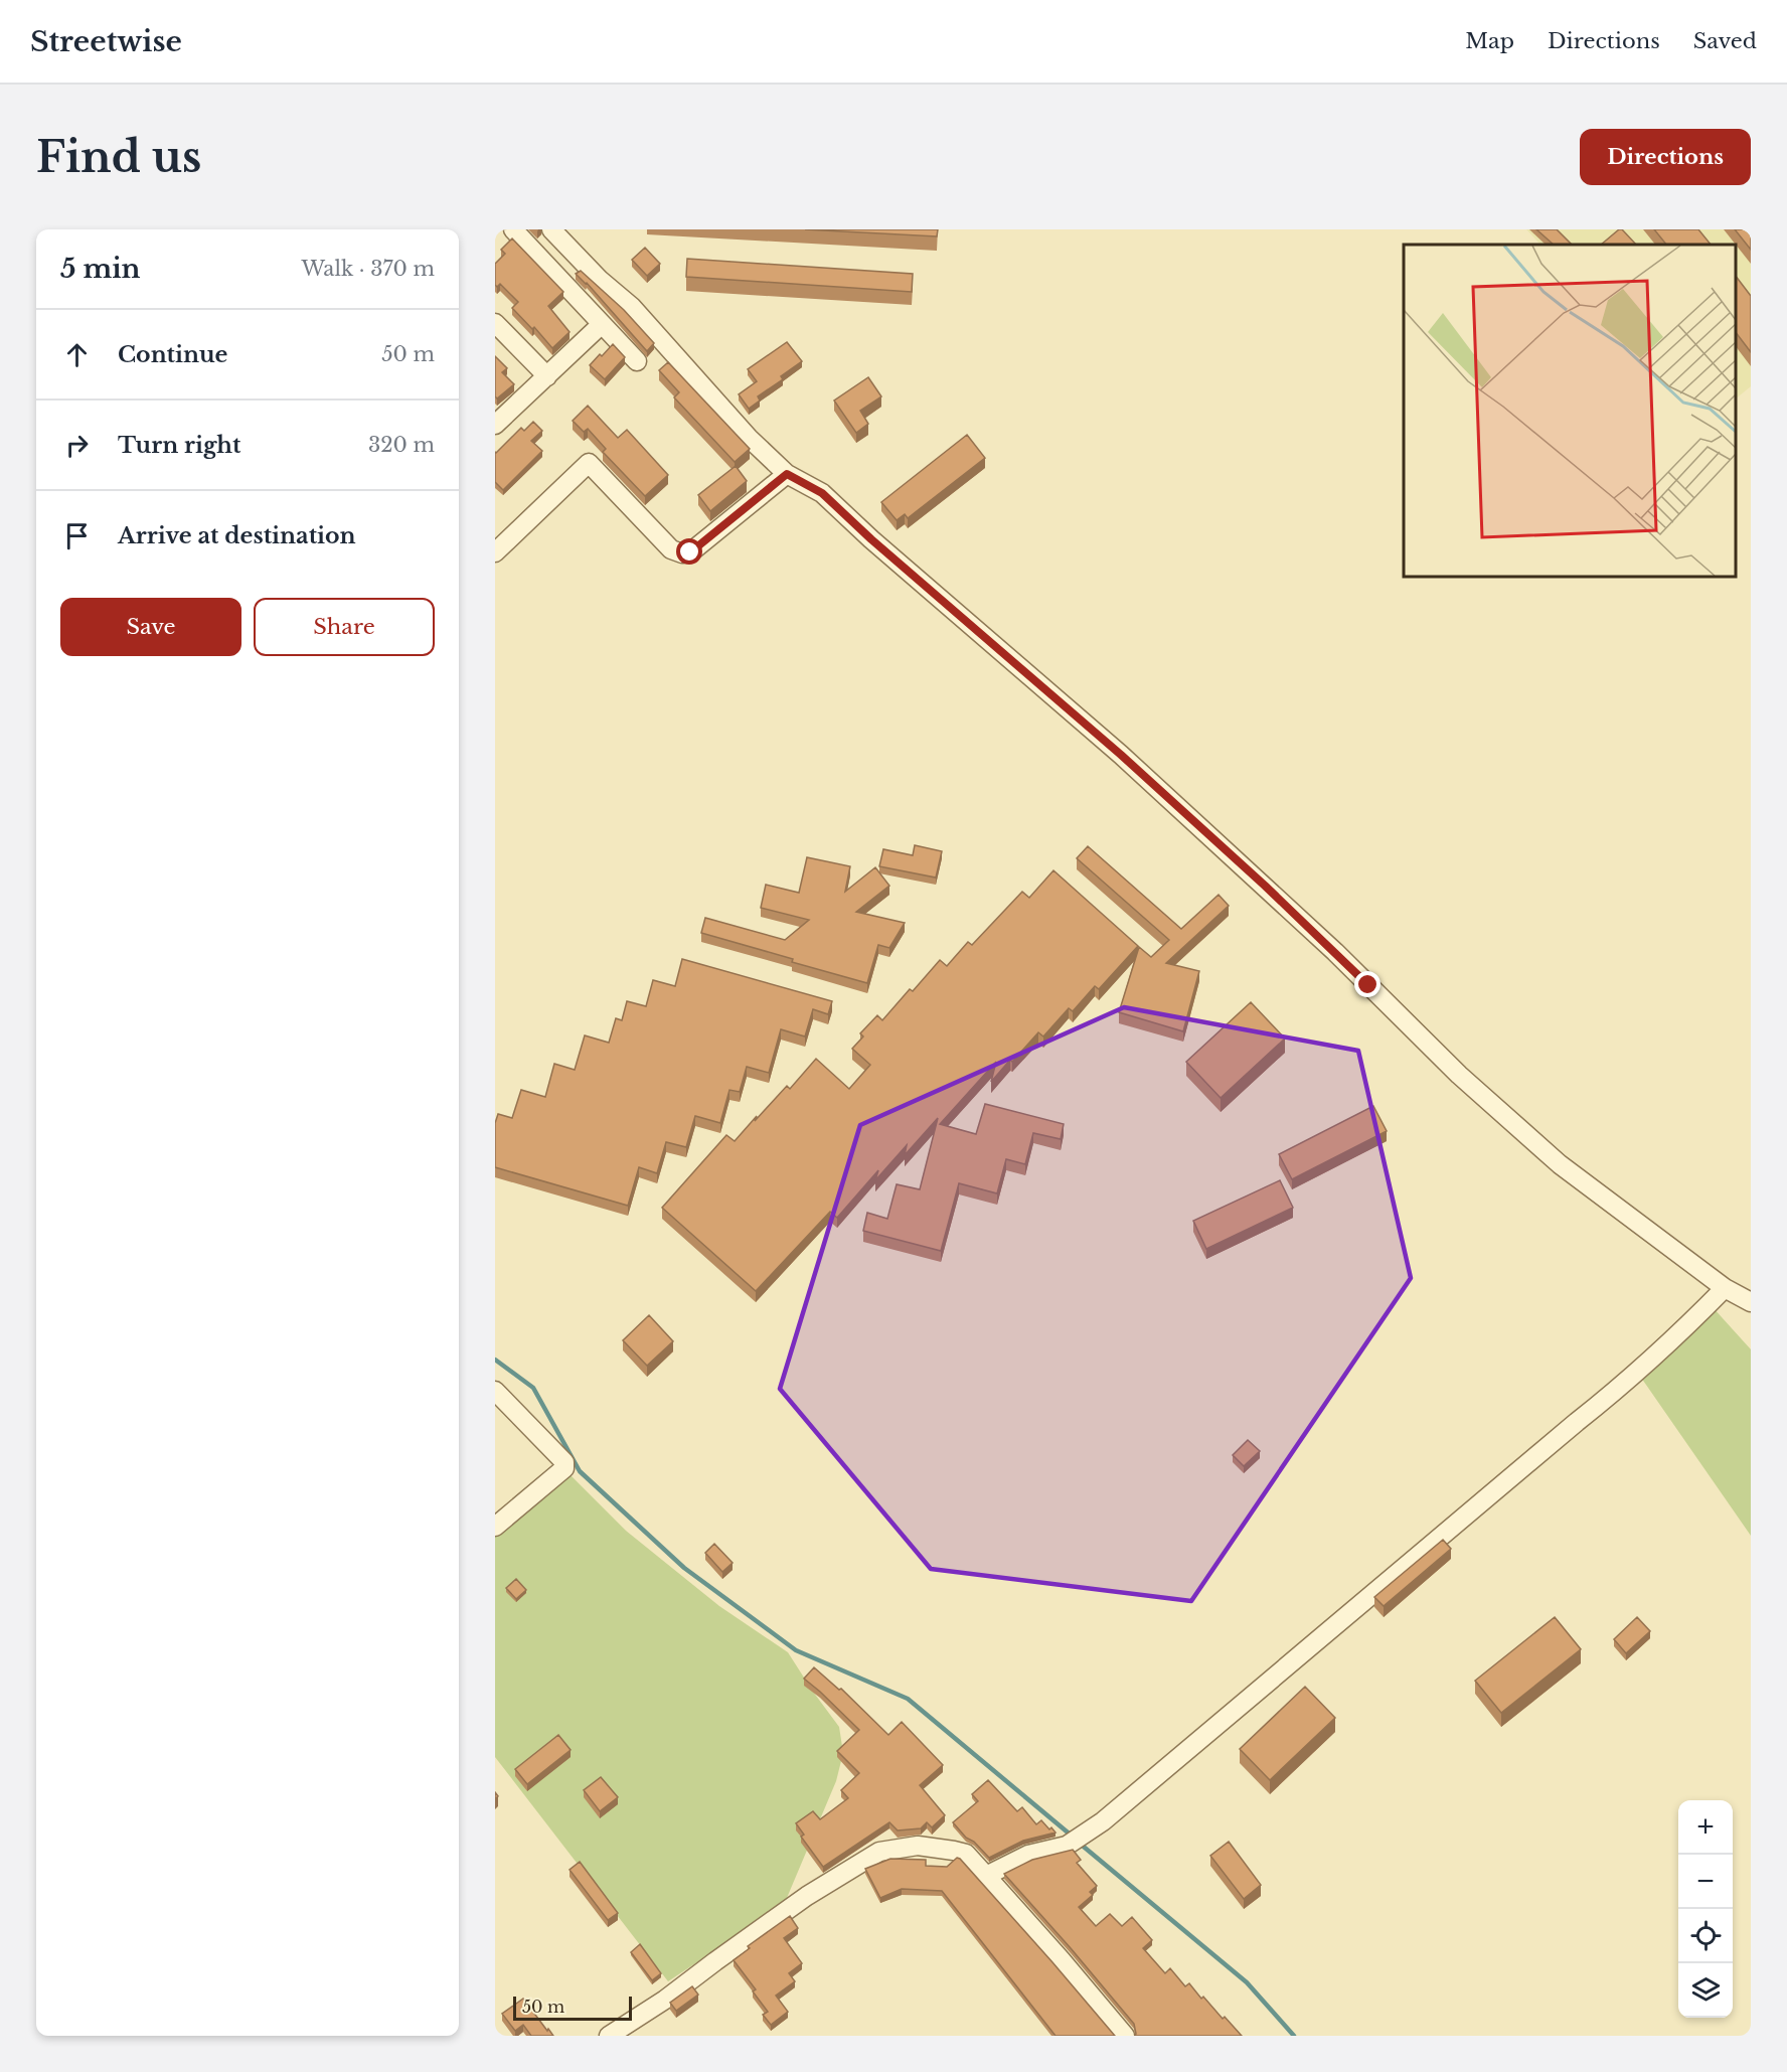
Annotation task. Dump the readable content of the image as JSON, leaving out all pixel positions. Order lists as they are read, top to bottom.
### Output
{
  "scale_bar": "50 m",
  "page": {
    "header": "Streetwise",
    "nav": ["Map", "Directions", "Saved"],
    "buttons": [
      "Directions",
      ["Save", "Share"]
    ],
    "title": "Find us",
    "heading": ["5 min", "Walk · 370 m"],
    "list": [
      ["Continue", "50 m"],
      ["Turn right", "320 m"],
      "Arrive at destination"
    ],
    "map_buttons": ["+", "−"],
    "scale": "50 m"
  }
}
